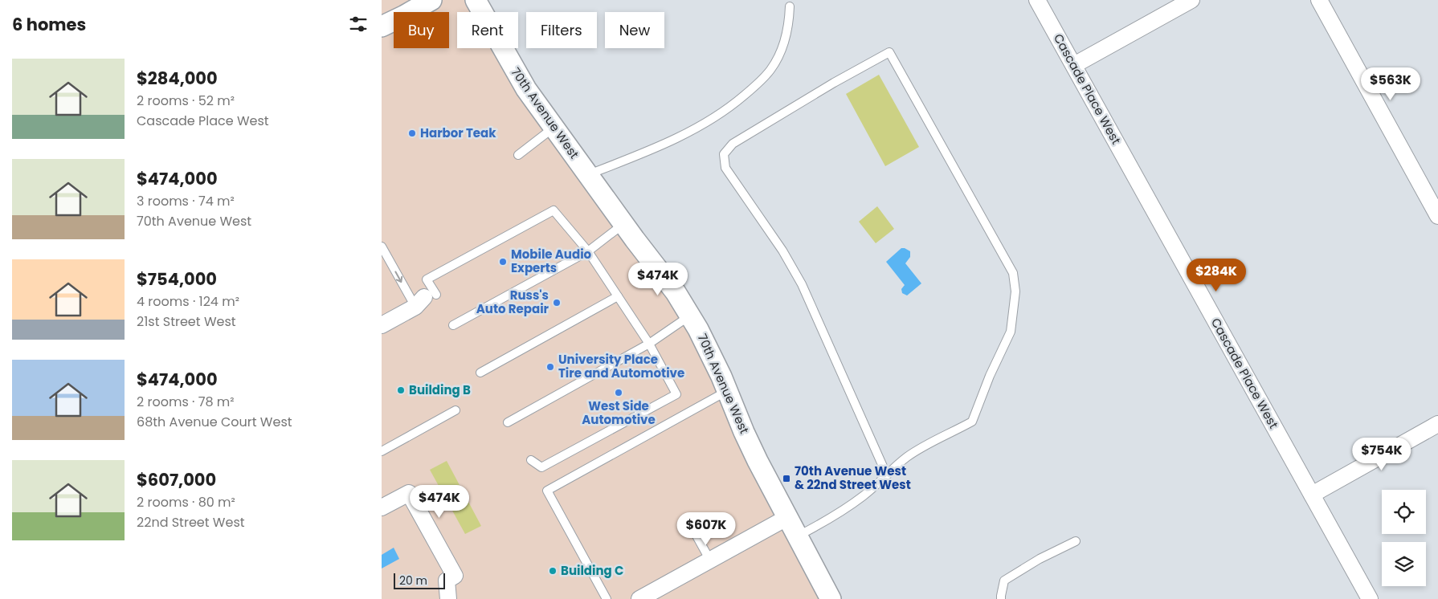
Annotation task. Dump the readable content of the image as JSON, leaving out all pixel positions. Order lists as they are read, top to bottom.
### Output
{
  "streets": {
    "street": ["Cascade Place West", "70th Avenue West"]
  },
  "places": {
    "other": [
      "Harbor Teak",
      "Mobile Audio Experts",
      "Russ's Auto Repair",
      "University Place Tire and Automotive",
      "Building B",
      "West Side Automotive",
      "Building C"
    ],
    "transit": ["70th Avenue West & 22nd Street West"]
  },
  "scale_bar": "20 m",
  "page": {
    "heading": "6 homes",
    "chip": [
      "Buy",
      "Rent",
      "Filters",
      "New"
    ],
    "list": [
      {
        "name": "$284,000",
        "note": "2 rooms · 52 m² · Cascade Place West"
      },
      {
        "name": "$474,000",
        "note": "3 rooms · 74 m² · 70th Avenue West"
      },
      {
        "name": "$754,000",
        "note": "4 rooms · 124 m² · 21st Street West"
      },
      {
        "name": "$474,000",
        "note": "2 rooms · 78 m² · 68th Avenue Court West"
      },
      {
        "name": "$607,000",
        "note": "2 rooms · 80 m² · 22nd Street West"
      }
    ],
    "price": [
      "$563K",
      "$284K",
      "$474K",
      "$754K",
      "$474K",
      "$607K"
    ],
    "scale": "20 m"
  }
}
